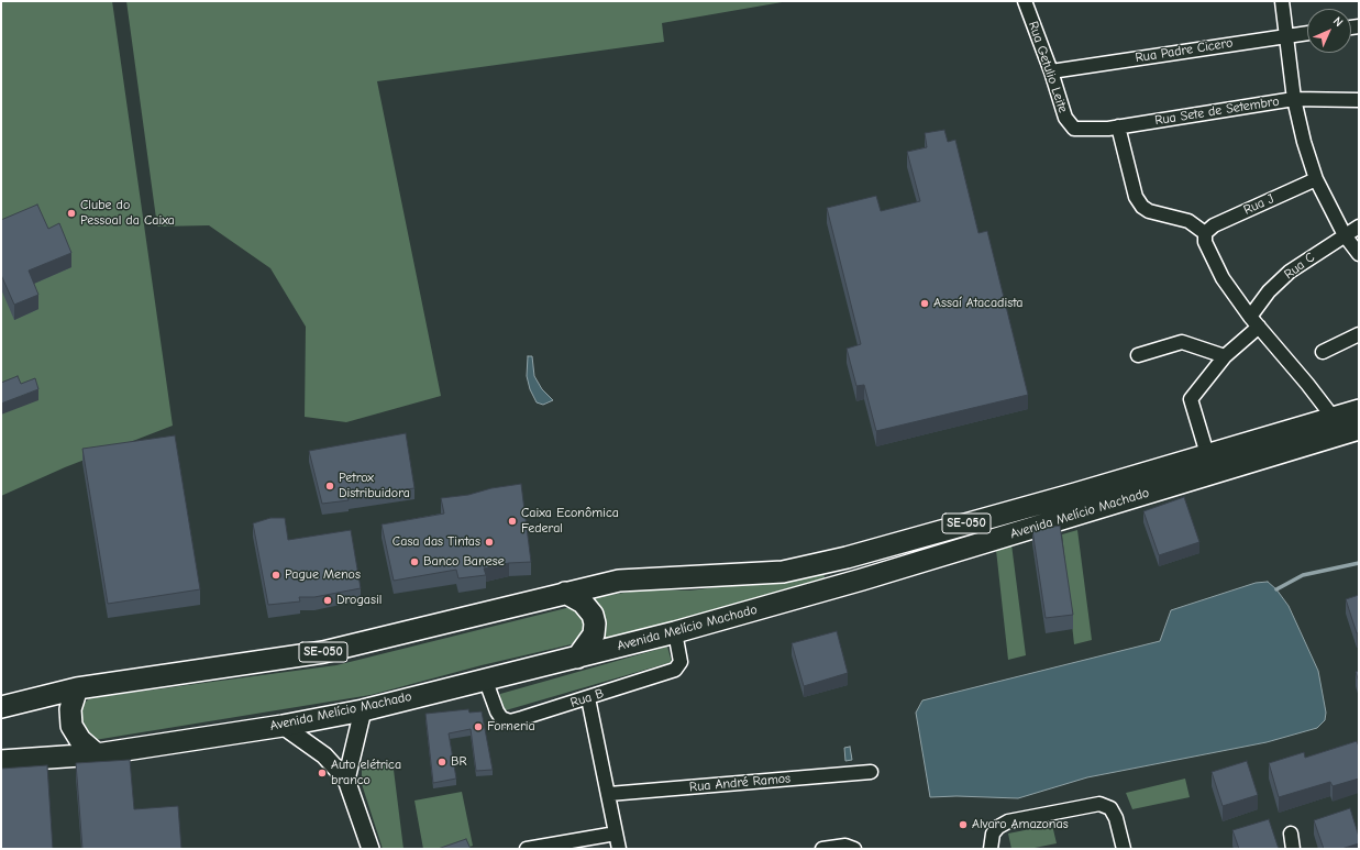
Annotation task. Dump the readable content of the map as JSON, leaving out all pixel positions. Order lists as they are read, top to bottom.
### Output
{
  "streets": {
    "main road": ["Avenida Melício Machado", "SE-050"],
    "street": [
      "Rua Padre Cicero",
      "Rua Getulio Leite",
      "Rua Sete de Setembro",
      "Rua J",
      "Rua C",
      "Rua B",
      "Rua André Ramos"
    ]
  },
  "crossings": [
    ["Rua Padre Cicero", "Rua Getulio Leite"],
    ["Rua Getulio Leite", "Rua Sete de Setembro"],
    ["Avenida Melício Machado", "Rua B"]
  ],
  "places": [
    "Clube do Pessoal da Caixa",
    "Assaí Atacadista",
    "Petrox Distribuidora",
    "Caixa Econômica Federal",
    "Casa das Tintas",
    "Banco Banese",
    "Pague Menos",
    "Drogasil",
    "Forneria",
    "BR",
    "Auto elétrica branco",
    "Alvaro Amazonas"
  ],
  "north": "top right"
}
